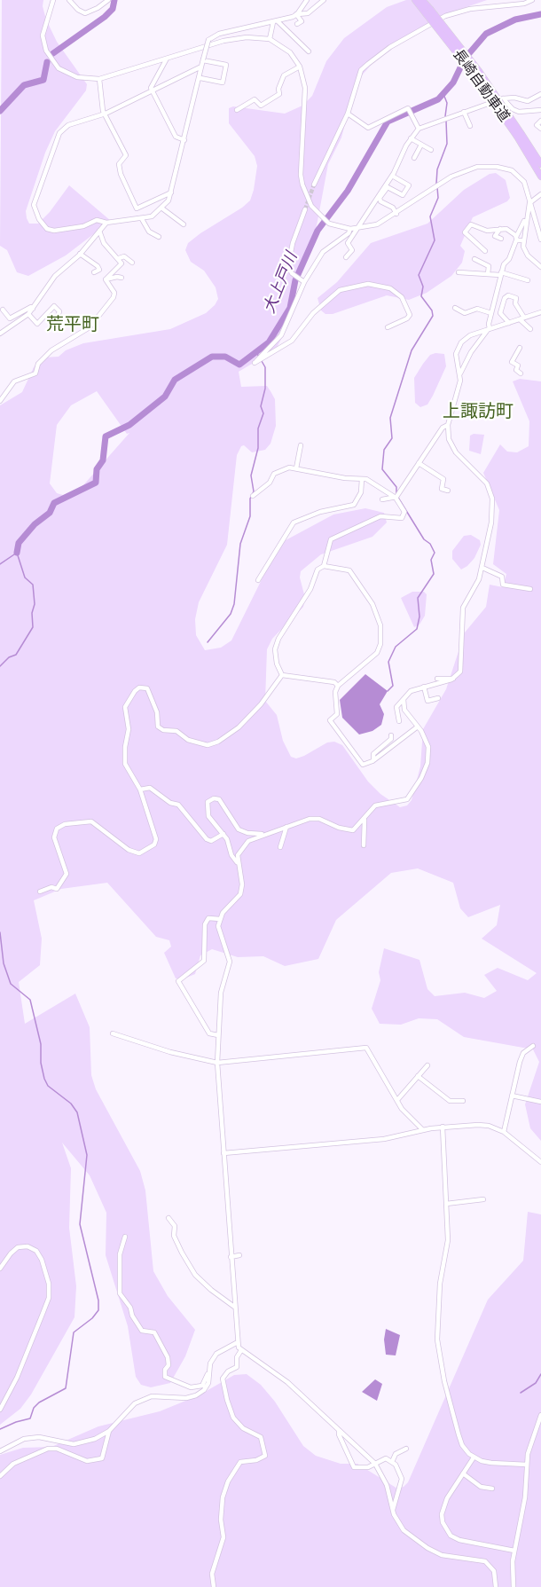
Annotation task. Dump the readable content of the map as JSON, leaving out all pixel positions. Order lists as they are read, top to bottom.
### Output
{
  "streets": {
    "highway": ["長崎自動車道"]
  },
  "districts": ["荒平町", "上諏訪町"],
  "water": ["大上戸川"]
}
